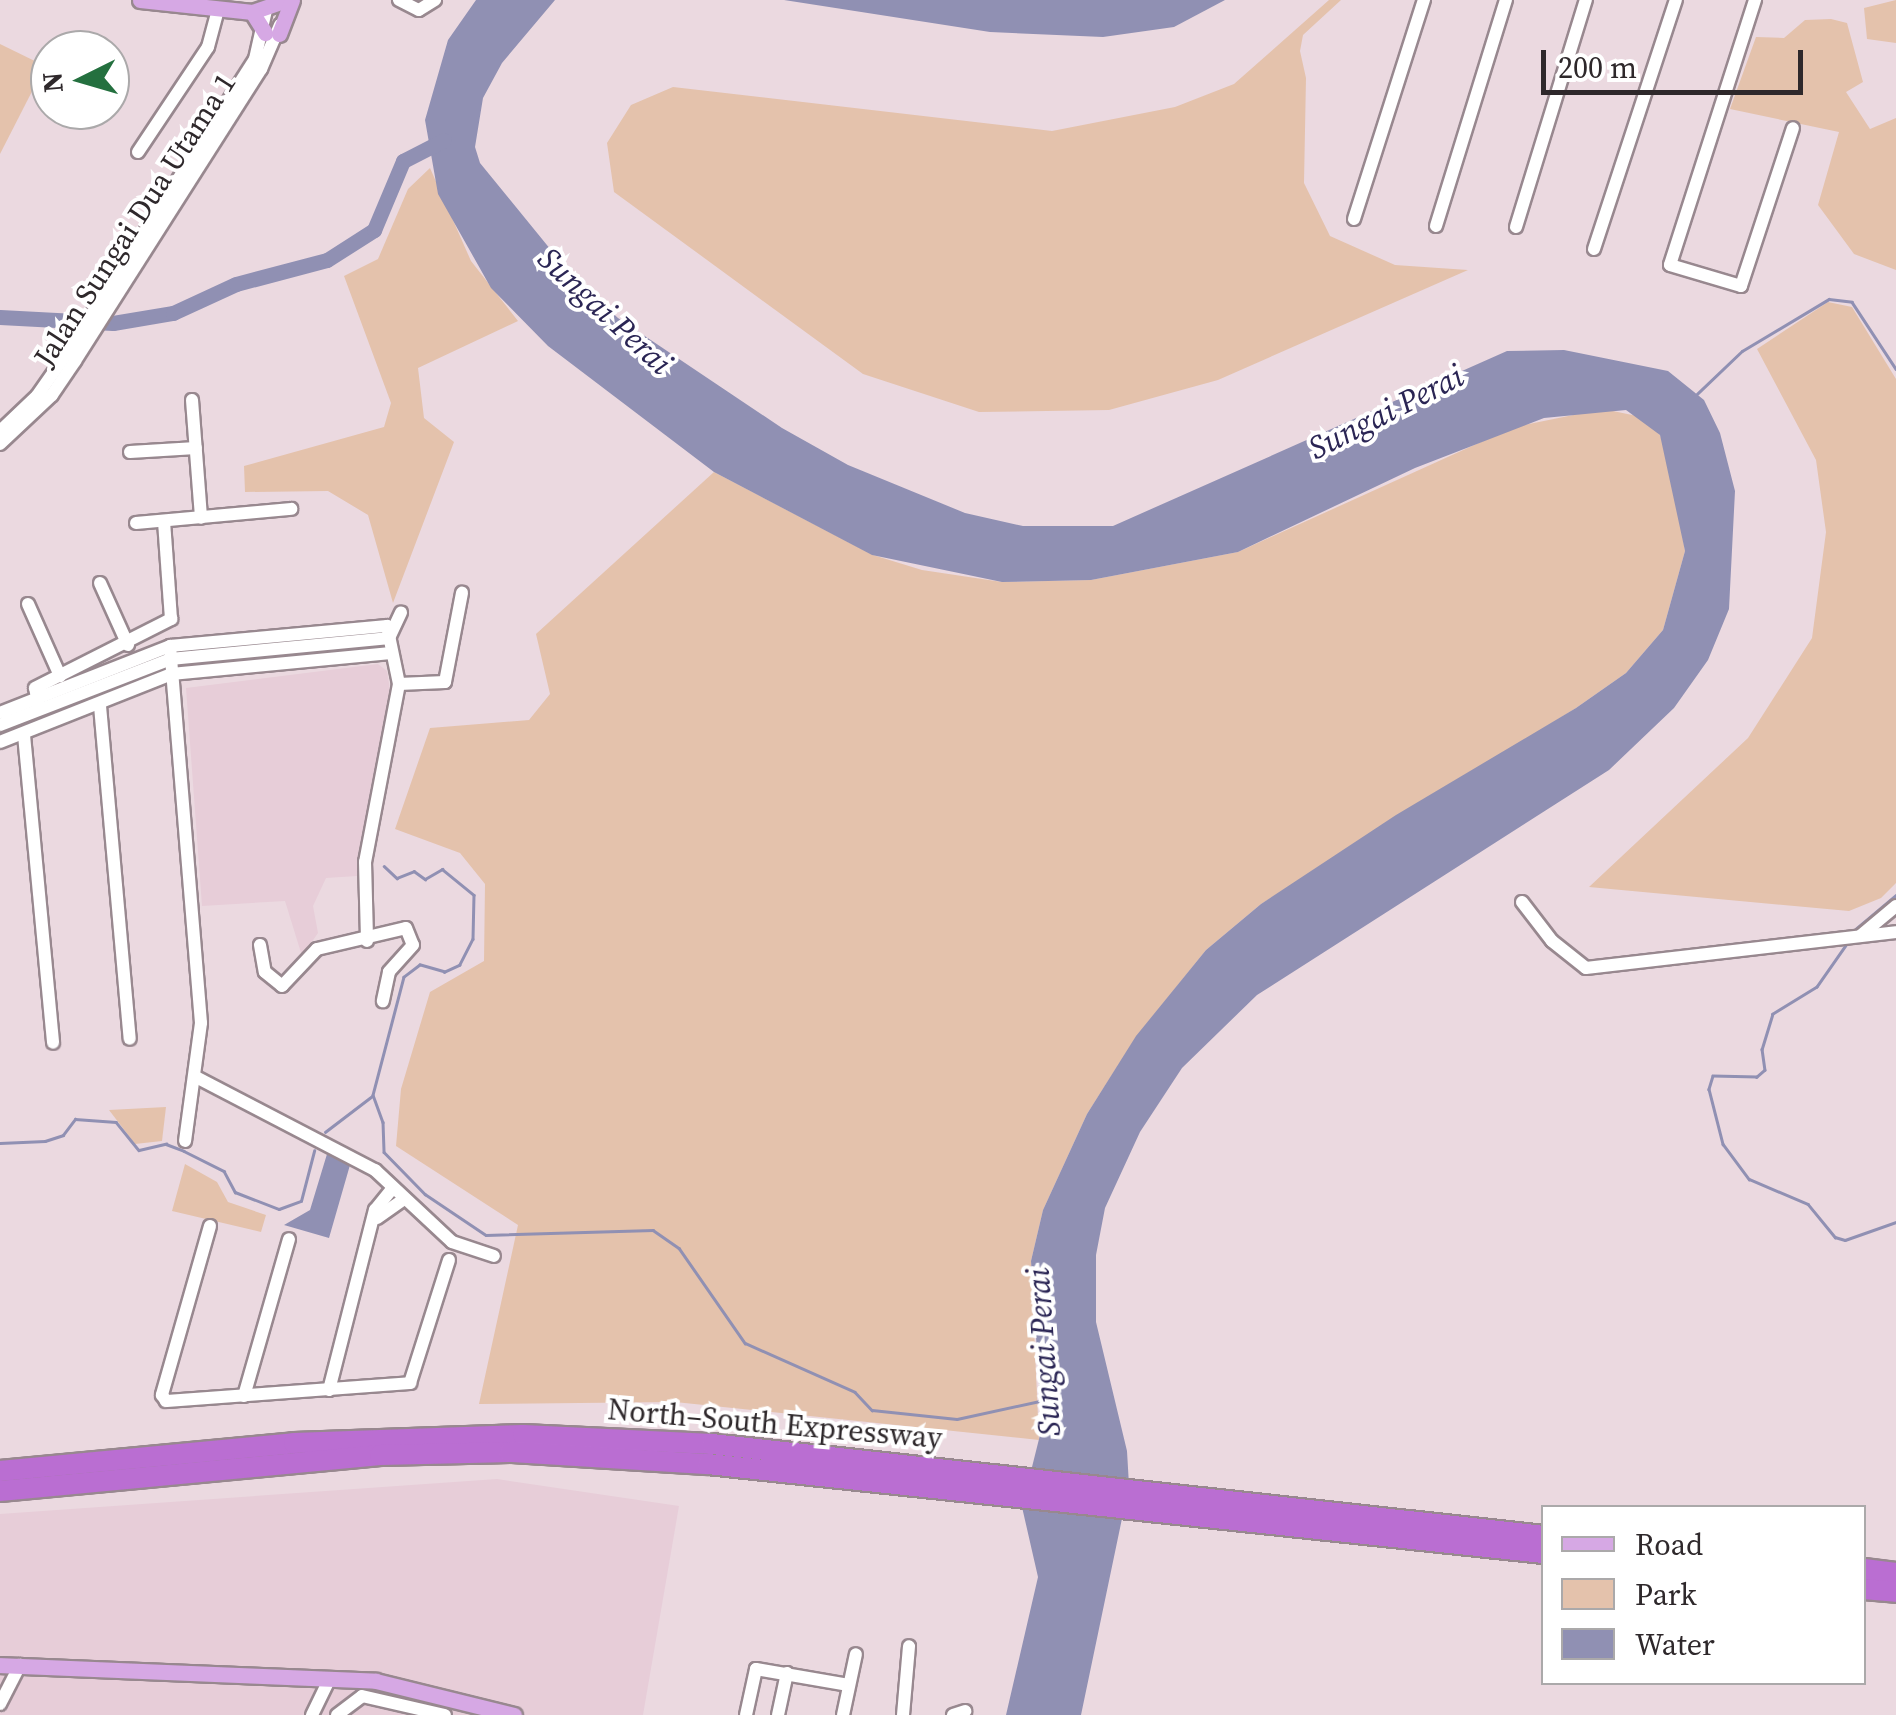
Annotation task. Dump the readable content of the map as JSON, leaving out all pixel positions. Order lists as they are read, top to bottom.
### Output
{
  "streets": {
    "highway": ["North–South Expressway"],
    "street": ["Jalan Sungai Dua Utama 1"]
  },
  "water": ["Sungai Perai"],
  "legend": ["Road", "Park", "Water"],
  "scale_bar": "200 m",
  "north": "left"
}
